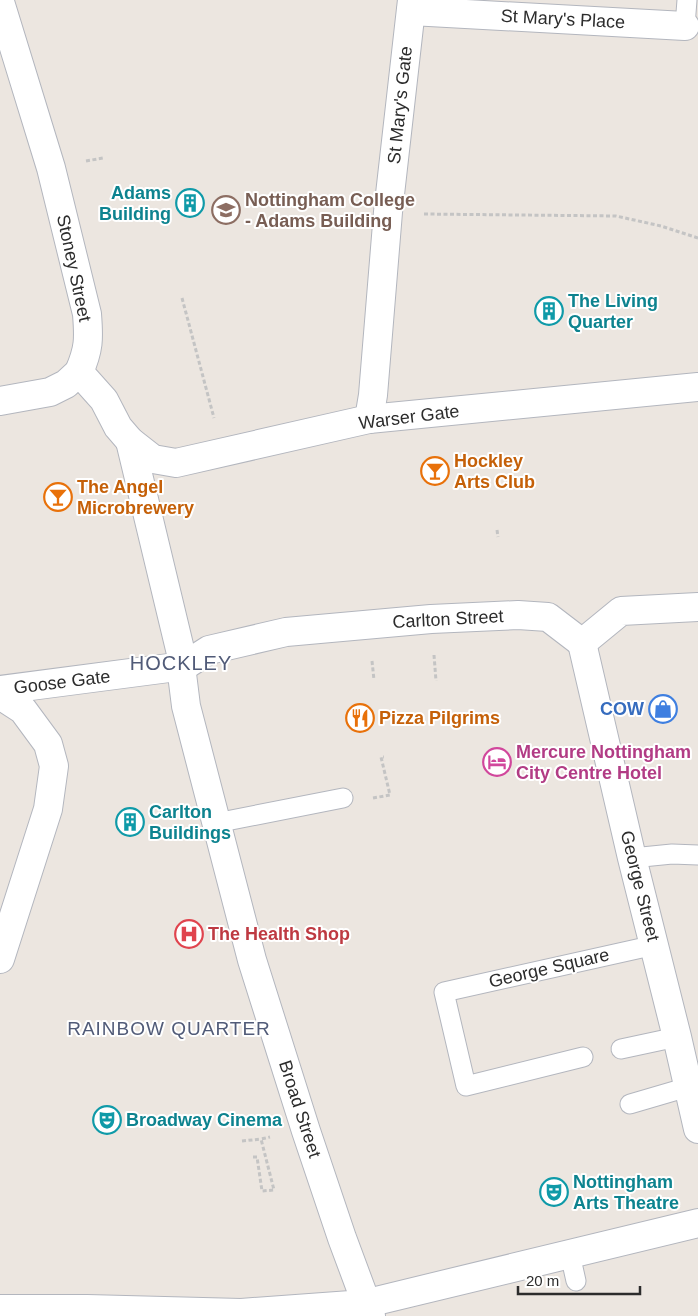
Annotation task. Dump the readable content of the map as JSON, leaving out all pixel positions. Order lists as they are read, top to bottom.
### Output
{
  "streets": {
    "street": [
      "St Mary's Place",
      "St Mary's Gate",
      "Stoney Street",
      "Warser Gate",
      "Carlton Street",
      "Goose Gate",
      "George Street",
      "Broad Street"
    ],
    "lane": ["George Square"]
  },
  "crossings": [
    ["St Mary's Place", "St Mary's Gate"],
    ["St Mary's Gate", "Warser Gate"],
    ["Carlton Street", "Goose Gate"],
    ["Carlton Street", "George Street"],
    ["Carlton Street", "Broad Street"],
    ["Goose Gate", "Broad Street"],
    ["George Street", "George Square"]
  ],
  "districts": ["HOCKLEY", "RAINBOW QUARTER"],
  "places": {
    "building": ["Adams Building", "The Living Quarter", "Carlton Buildings"],
    "school or university": ["Nottingham College - Adams Building"],
    "bar": ["Hockley Arts Club", "The Angel Microbrewery"],
    "shop": ["COW"],
    "restaurant": ["Pizza Pilgrims"],
    "hotel": ["Mercure Nottingham City Centre Hotel"],
    "hospital": ["The Health Shop"],
    "theatre": ["Broadway Cinema", "Nottingham Arts Theatre"]
  },
  "scale_bar": "20 m"
}
